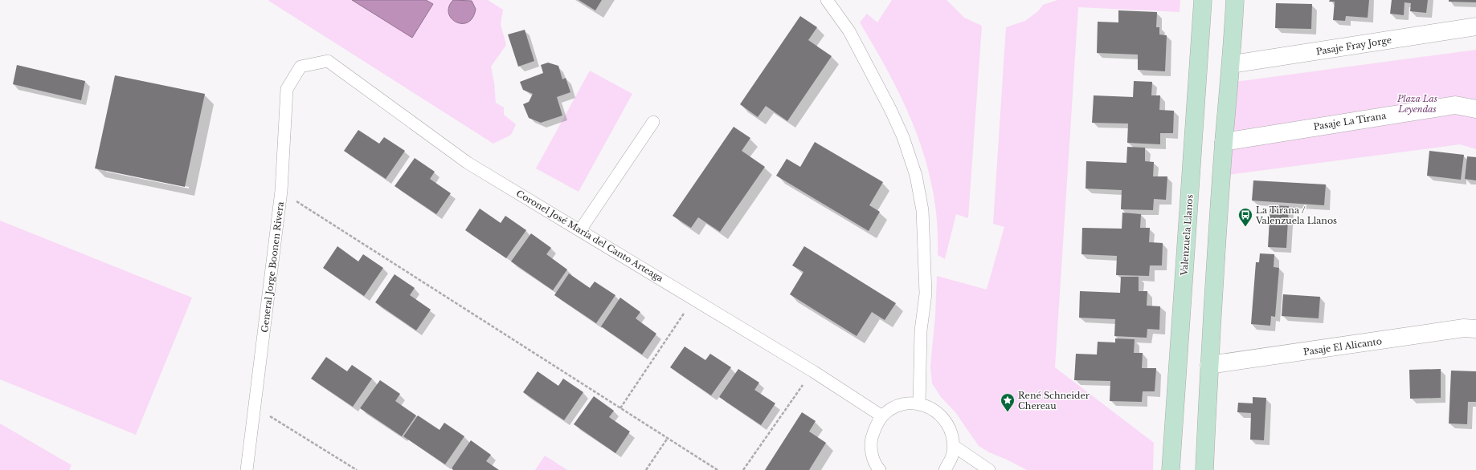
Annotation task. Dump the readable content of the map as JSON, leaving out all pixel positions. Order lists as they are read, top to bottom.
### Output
{
  "streets": {
    "main road": ["Valenzuela Llanos"],
    "street": ["Pasaje Fray Jorge", "Pasaje La Tirana", "Pasaje El Alicanto"],
    "lane": ["Coronel José María del Canto Arteaga", "General Jorge Boonen Rivera"]
  },
  "crossings": [
    ["Coronel José María del Canto Arteaga", "General Jorge Boonen Rivera"]
  ],
  "parks": ["Plaza Las Leyendas"],
  "places": {
    "bus stop": ["La Tirana / Valenzuela Llanos"],
    "place": ["René Schneider Chereau"]
  }
}
